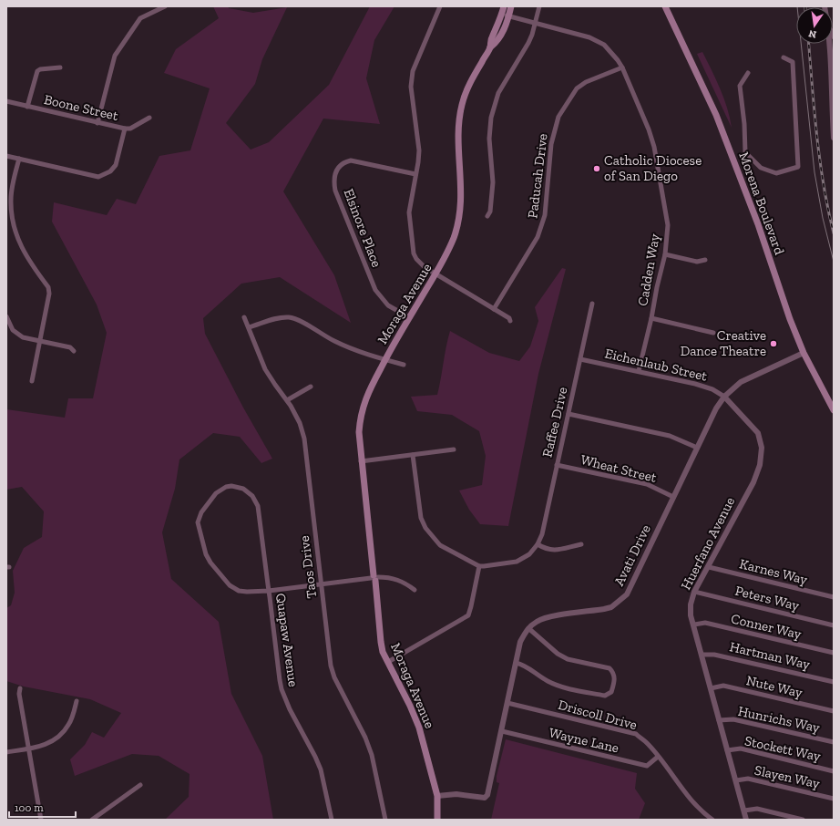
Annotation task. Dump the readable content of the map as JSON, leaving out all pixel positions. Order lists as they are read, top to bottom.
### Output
{
  "streets": {
    "main road": ["Morena Boulevard", "Moraga Avenue"],
    "street": [
      "Boone Street",
      "Paducah Drive",
      "Elsinore Place",
      "Cadden Way",
      "Eichenlaub Street",
      "Raffee Drive",
      "Wheat Street",
      "Huerfano Avenue",
      "Avati Drive",
      "Taos Drive",
      "Karnes Way",
      "Peters Way",
      "Conner Way",
      "Quapaw Avenue",
      "Hartman Way",
      "Nute Way",
      "Driscoll Drive",
      "Hunrichs Way",
      "Wayne Lane",
      "Stockett Way",
      "Slayen Way"
    ]
  },
  "crossings": [
    ["Paducah Drive", "Cadden Way"],
    ["Morena Boulevard", "Avati Drive"],
    ["Elsinore Place", "Moraga Avenue"],
    ["Cadden Way", "Moraga Avenue"],
    ["Cadden Way", "Eichenlaub Street"],
    ["Moraga Avenue", "Avati Drive"],
    ["Eichenlaub Street", "Raffee Drive"],
    ["Eichenlaub Street", "Huerfano Avenue"],
    ["Eichenlaub Street", "Avati Drive"],
    ["Raffee Drive", "Wheat Street"],
    ["Wheat Street", "Avati Drive"],
    ["Huerfano Avenue", "Avati Drive"],
    ["Huerfano Avenue", "Karnes Way"],
    ["Huerfano Avenue", "Peters Way"],
    ["Huerfano Avenue", "Conner Way"],
    ["Huerfano Avenue", "Hartman Way"],
    ["Huerfano Avenue", "Nute Way"],
    ["Huerfano Avenue", "Hunrichs Way"],
    ["Huerfano Avenue", "Stockett Way"],
    ["Huerfano Avenue", "Slayen Way"],
    ["Avati Drive", "Driscoll Drive"],
    ["Avati Drive", "Wayne Lane"],
    ["Driscoll Drive", "Wayne Lane"]
  ],
  "places": ["Catholic Diocese of San Diego", "Creative Dance Theatre"],
  "scale_bar": "100 m",
  "north": "bottom"
}
